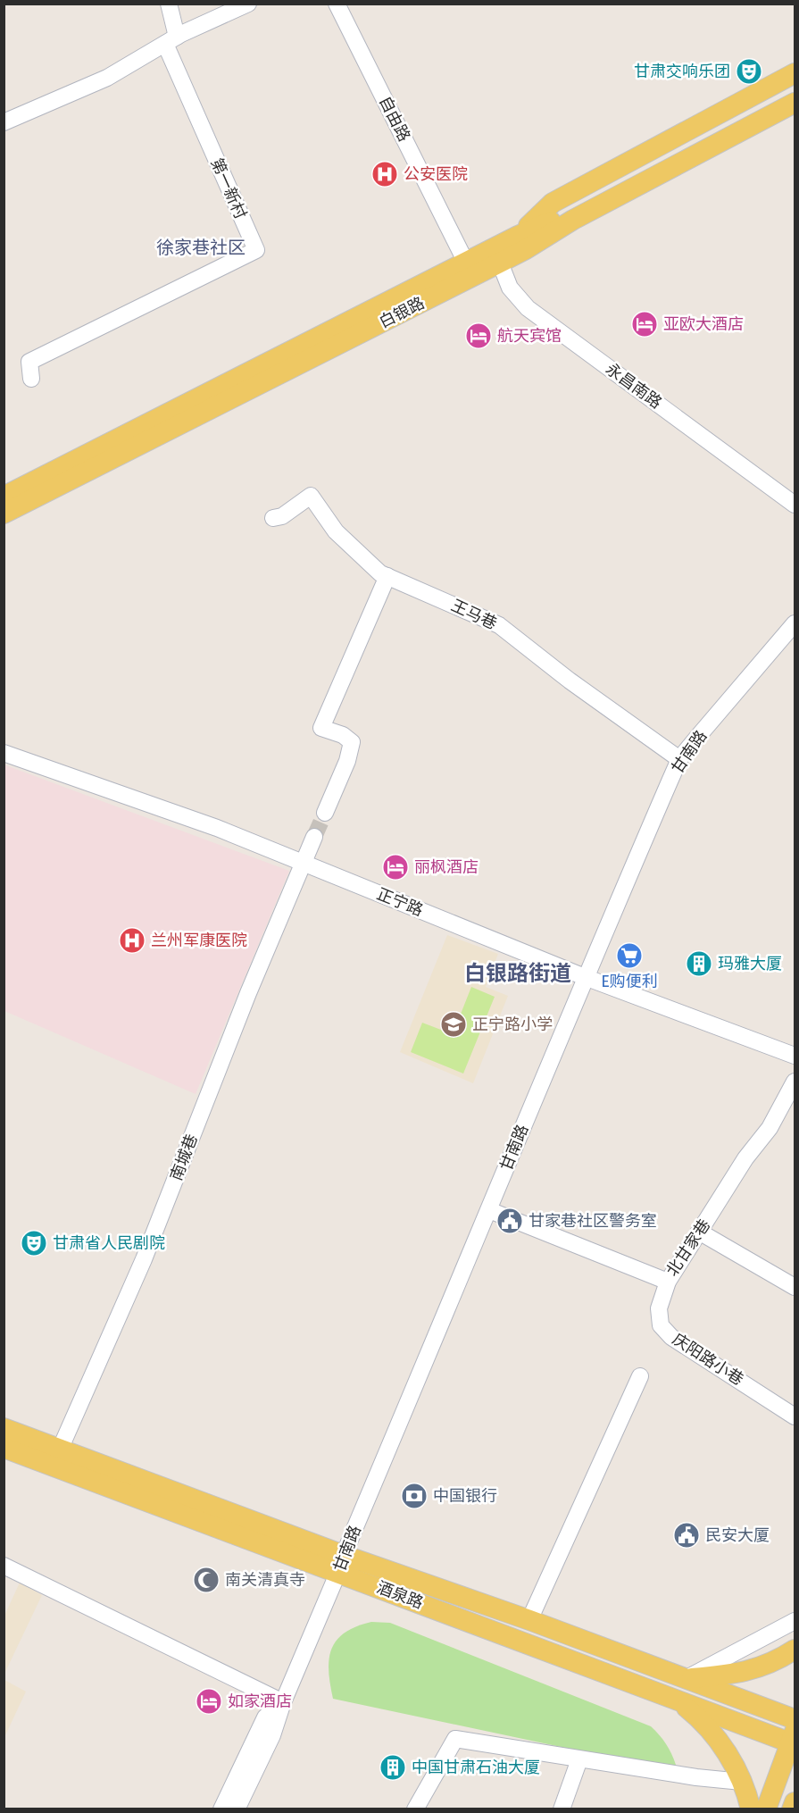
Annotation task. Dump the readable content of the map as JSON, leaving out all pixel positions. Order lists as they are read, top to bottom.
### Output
{
  "streets": {
    "main road": ["白银路", "酒泉路"],
    "street": [
      "自由路",
      "第一新村",
      "永昌南路",
      "王马巷",
      "甘南路",
      "正宁路",
      "南城巷",
      "北甘家巷",
      "庆阳路小巷"
    ]
  },
  "crossings": [
    ["自由路", "白银路"],
    ["白银路", "永昌南路"],
    ["王马巷", "甘南路"],
    ["甘南路", "正宁路"],
    ["甘南路", "北甘家巷"],
    ["甘南路", "酒泉路"],
    ["正宁路", "南城巷"],
    ["南城巷", "酒泉路"],
    ["北甘家巷", "庆阳路小巷"]
  ],
  "districts": ["徐家巷社区", "白银路街道"],
  "places": {
    "theatre": ["甘肃交响乐团", "甘肃省人民剧院"],
    "hospital": ["公安医院", "兰州军康医院"],
    "hotel": [
      "亚欧大酒店",
      "航天宾馆",
      "丽枫酒店",
      "如家酒店"
    ],
    "supermarket": ["E购便利"],
    "building": ["玛雅大厦", "中国甘肃石油大厦"],
    "school or university": ["正宁路小学"],
    "public building": ["甘家巷社区警务室", "民安大厦"],
    "bank": ["中国银行"],
    "mosque": ["南关清真寺"]
  }
}
